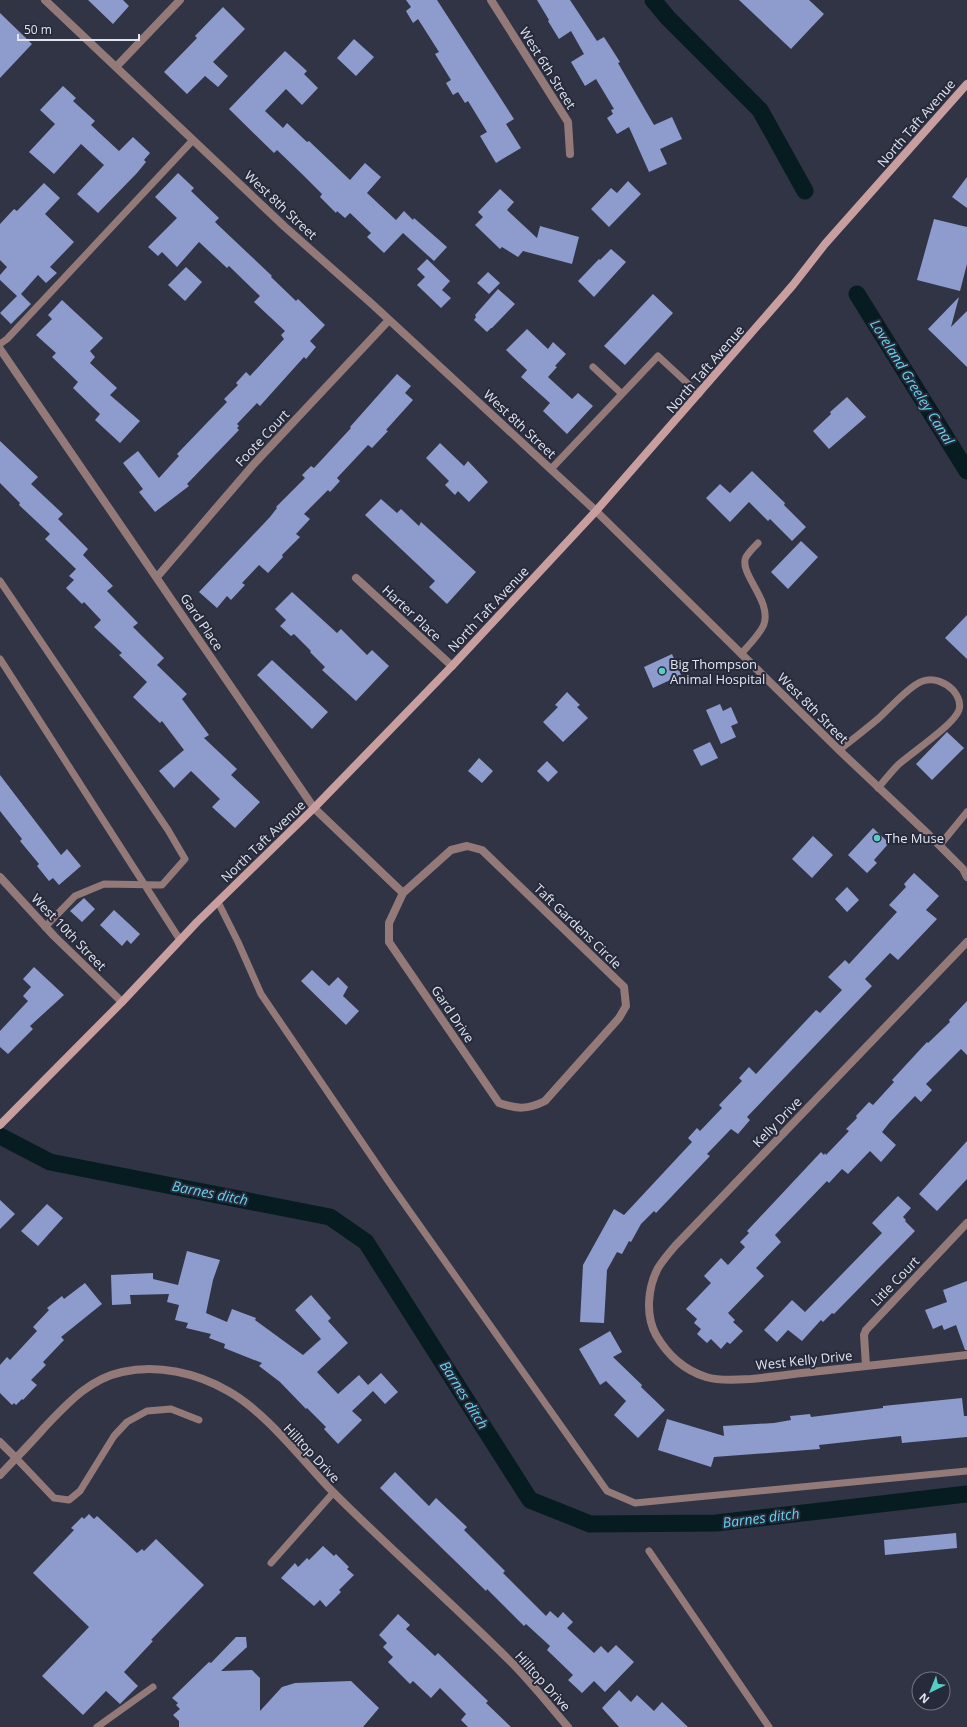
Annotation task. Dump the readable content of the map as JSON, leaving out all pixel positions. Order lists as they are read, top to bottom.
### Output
{
  "streets": {
    "main road": ["North Taft Avenue"],
    "street": [
      "West 6th Street",
      "West 8th Street",
      "Foote Court",
      "Harter Place",
      "Gard Place",
      "Taft Gardens Circle",
      "West 10th Street",
      "Gard Drive",
      "Kelly Drive",
      "Litle Court",
      "West Kelly Drive",
      "Hilltop Drive"
    ]
  },
  "crossings": [
    ["North Taft Avenue", "West 8th Street"],
    ["North Taft Avenue", "Harter Place"],
    ["North Taft Avenue", "Gard Place"],
    ["North Taft Avenue", "West 10th Street"],
    ["West 8th Street", "Foote Court"],
    ["Foote Court", "Gard Place"],
    ["Gard Place", "Taft Gardens Circle"],
    ["Gard Place", "Gard Drive"],
    ["Taft Gardens Circle", "Gard Drive"],
    ["Kelly Drive", "West Kelly Drive"],
    ["Litle Court", "West Kelly Drive"]
  ],
  "water": ["Loveland Greeley Canal", "Barnes ditch"],
  "places": ["Big Thompson Animal Hospital", "The Muse"],
  "scale_bar": "50 m",
  "north": "bottom left"
}
